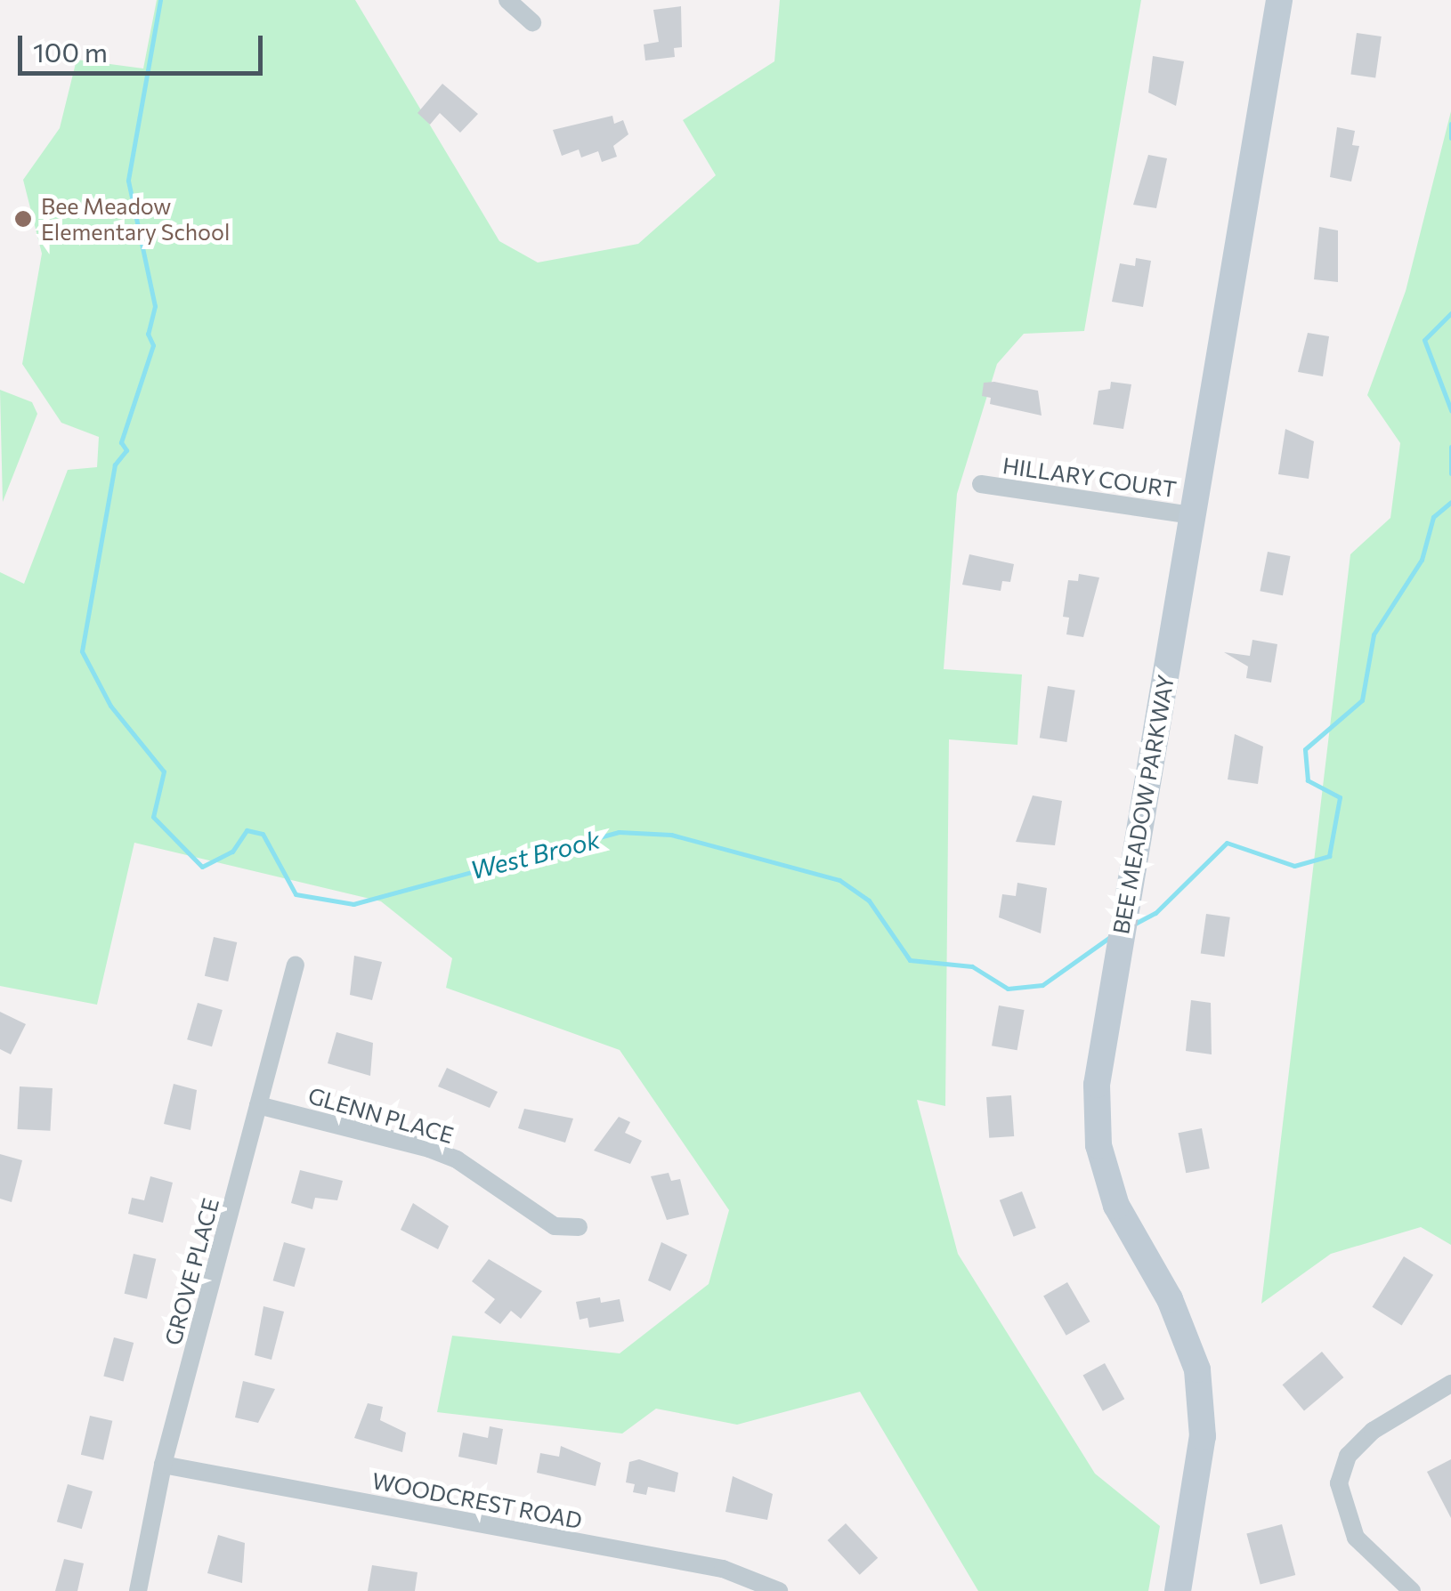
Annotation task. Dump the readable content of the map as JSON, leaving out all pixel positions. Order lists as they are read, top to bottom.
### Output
{
  "streets": {
    "street": [
      "HILLARY COURT",
      "BEE MEADOW PARKWAY",
      "GLENN PLACE",
      "GROVE PLACE",
      "WOODCREST ROAD"
    ]
  },
  "crossings": [
    ["HILLARY COURT", "BEE MEADOW PARKWAY"],
    ["GLENN PLACE", "GROVE PLACE"],
    ["GROVE PLACE", "WOODCREST ROAD"]
  ],
  "water": ["West Brook"],
  "places": ["Bee Meadow Elementary School"],
  "scale_bar": "100 m"
}
